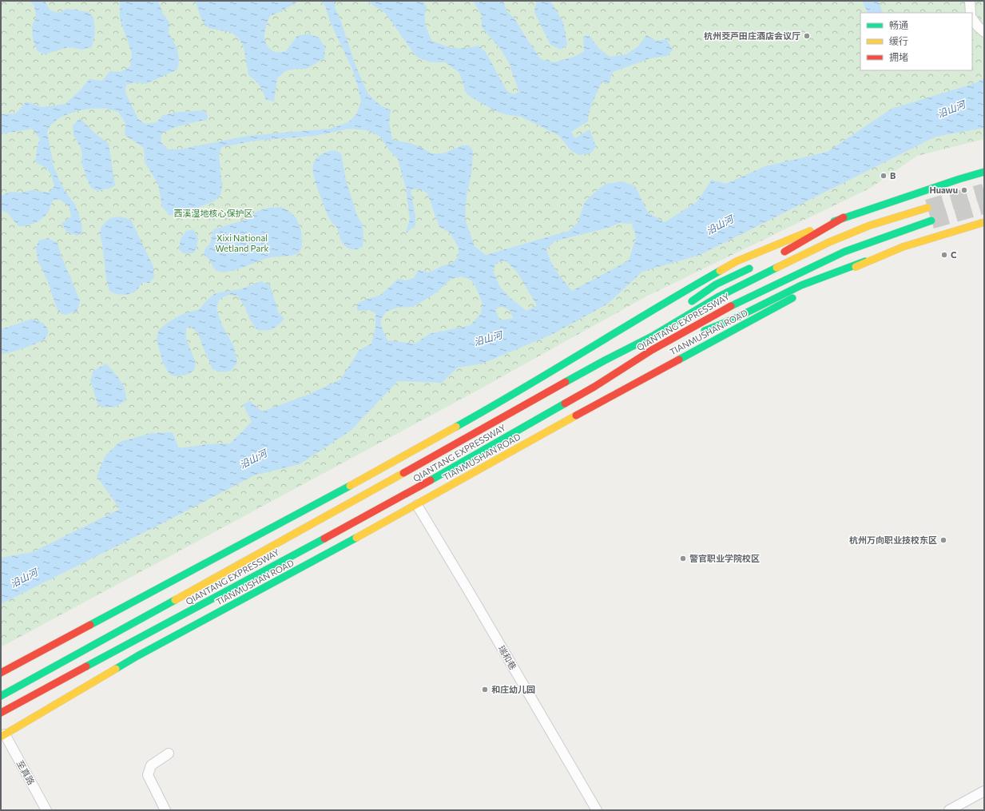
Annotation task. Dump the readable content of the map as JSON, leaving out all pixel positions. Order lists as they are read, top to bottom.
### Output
{
  "streets": {
    "main road": ["QIANTANG EXPRESSWAY", "TIANMUSHAN ROAD"],
    "street": ["瑞和巷", "至真路"]
  },
  "crossings": [
    ["TIANMUSHAN ROAD", "瑞和巷"],
    ["TIANMUSHAN ROAD", "至真路"]
  ],
  "water": ["沿山河"],
  "parks": ["西溪湿地核心保护区", "Xixi National Wetland Park"],
  "places": [
    "杭州茭芦田庄酒店会议厅",
    "B",
    "Huawu",
    "C",
    "杭州万向职业技校东区",
    "警官职业学院校区",
    "和庄幼儿园"
  ],
  "legend": ["畅通", "缓行", "拥堵"]
}
